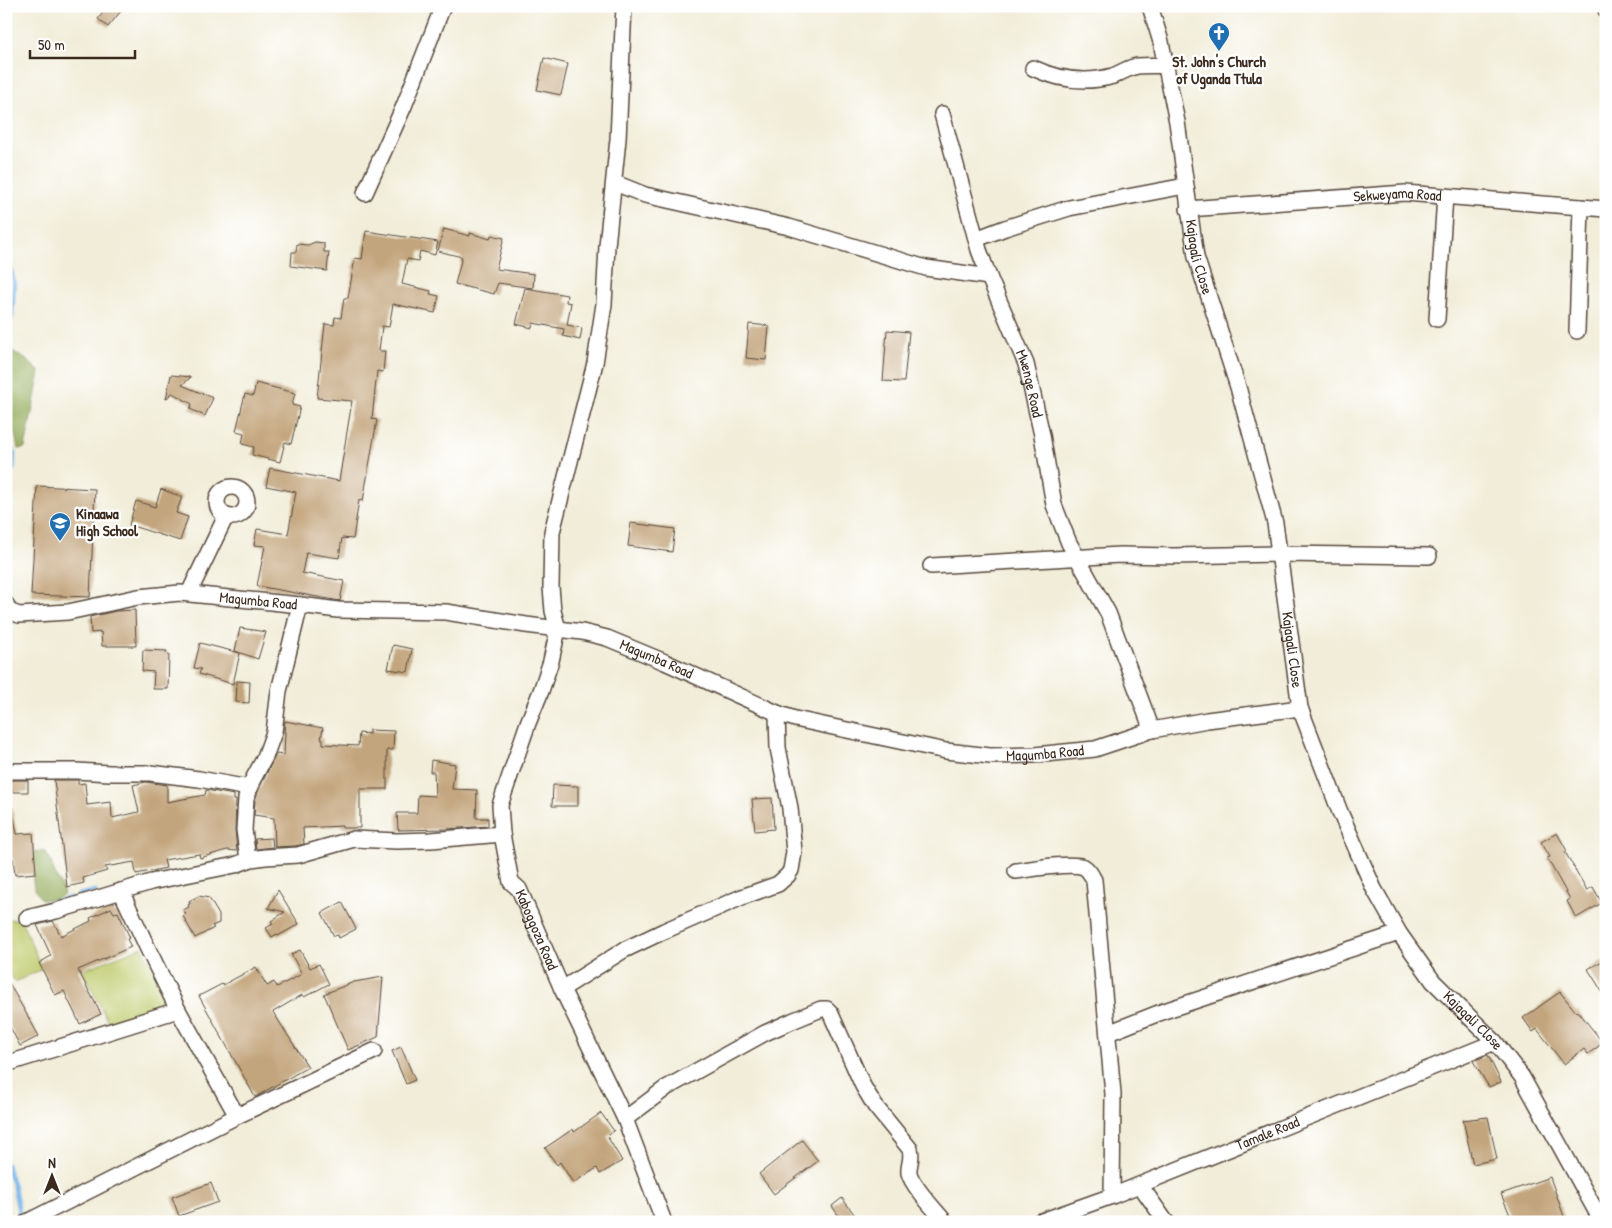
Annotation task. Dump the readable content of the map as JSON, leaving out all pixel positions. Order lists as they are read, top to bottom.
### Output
{
  "streets": {
    "street": [
      "Sekweyama Road",
      "Kajagali Close",
      "Mwenge Road",
      "Magumba Road",
      "Kaboggoza Road",
      "Tamale Road"
    ]
  },
  "crossings": [
    ["Sekweyama Road", "Kajagali Close"],
    ["Kajagali Close", "Magumba Road"],
    ["Kajagali Close", "Tamale Road"],
    ["Mwenge Road", "Magumba Road"],
    ["Magumba Road", "Kaboggoza Road"]
  ],
  "places": {
    "church": ["St. John's Church of Uganda Ttula"],
    "school or university": ["Kinaawa High School"]
  },
  "scale_bar": "50 m",
  "north": "top"
}
